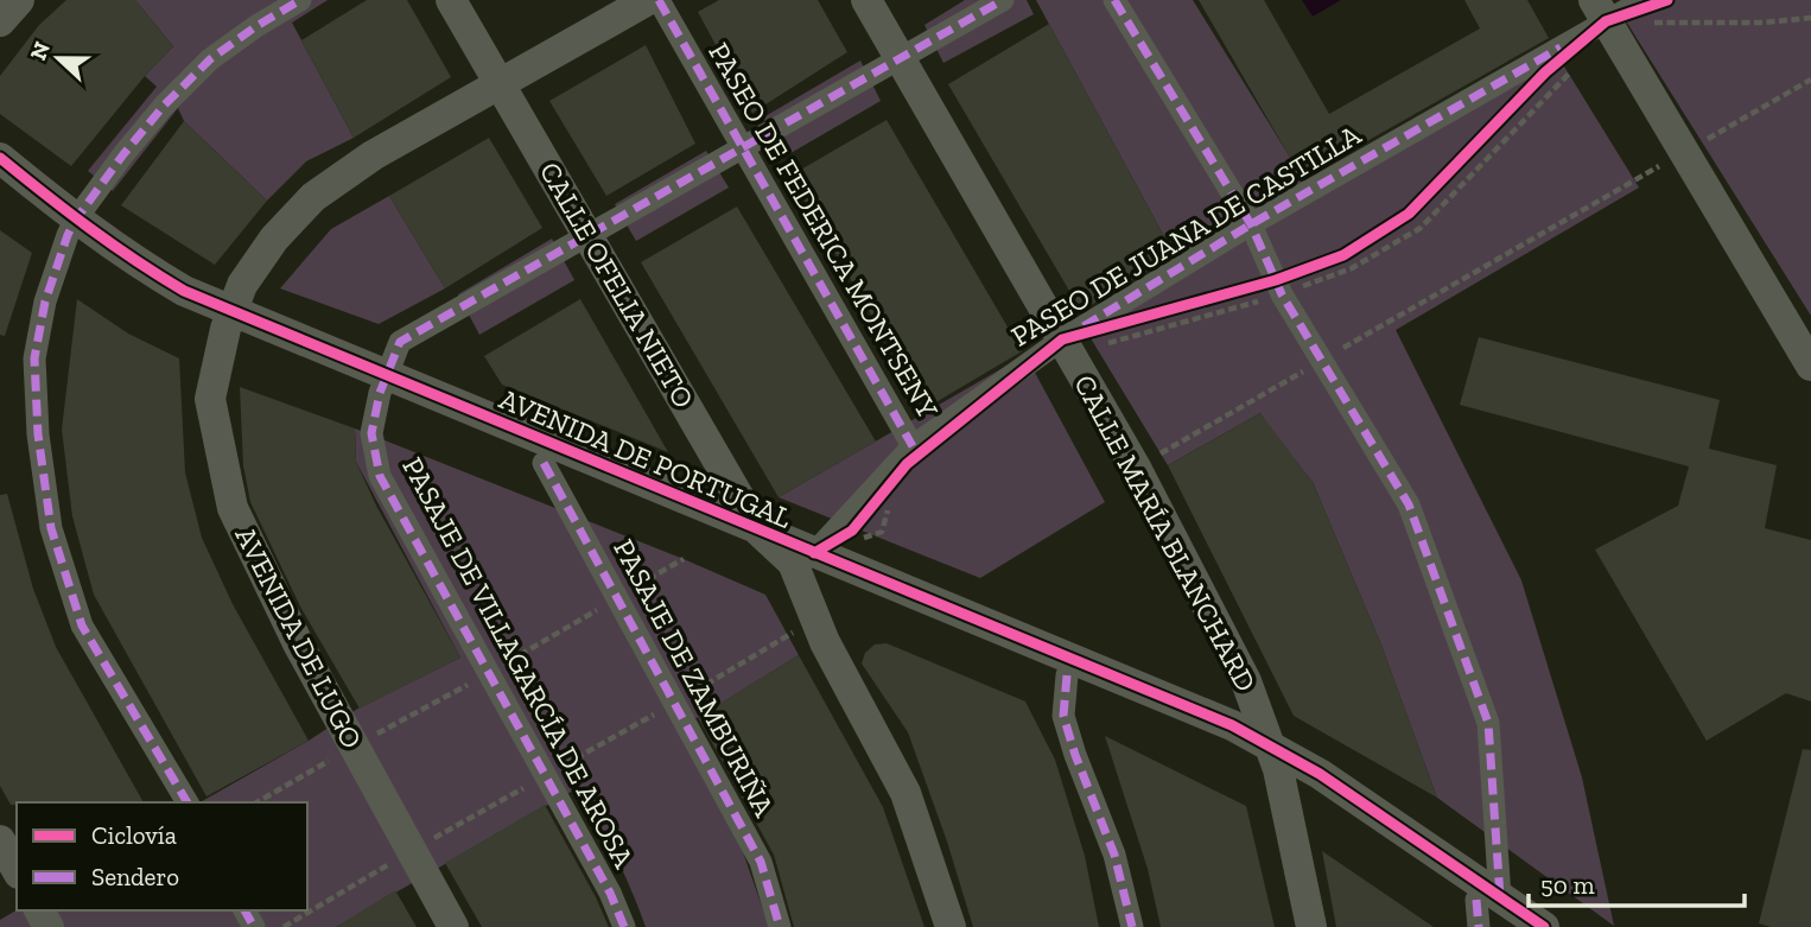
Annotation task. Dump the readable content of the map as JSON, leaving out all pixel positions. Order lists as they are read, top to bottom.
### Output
{
  "streets": {
    "street": [
      "PASEO DE FEDERICA MONTSENY",
      "PASEO DE JUANA DE CASTILLA",
      "CALLE OFELIA NIETO",
      "AVENIDA DE PORTUGAL",
      "CALLE MARÍA BLANCHARD",
      "AVENIDA DE LUGO",
      "PASAJE DE VILLAGARCÍA DE AROSA",
      "PASAJE DE ZAMBURIÑA"
    ]
  },
  "crossings": [
    ["PASEO DE FEDERICA MONTSENY", "PASEO DE JUANA DE CASTILLA"],
    ["PASEO DE FEDERICA MONTSENY", "PASAJE DE VILLAGARCÍA DE AROSA"],
    ["PASEO DE JUANA DE CASTILLA", "CALLE OFELIA NIETO"],
    ["PASEO DE JUANA DE CASTILLA", "AVENIDA DE PORTUGAL"],
    ["PASEO DE JUANA DE CASTILLA", "CALLE MARÍA BLANCHARD"],
    ["CALLE OFELIA NIETO", "AVENIDA DE PORTUGAL"],
    ["CALLE OFELIA NIETO", "AVENIDA DE LUGO"],
    ["CALLE OFELIA NIETO", "PASAJE DE VILLAGARCÍA DE AROSA"],
    ["AVENIDA DE PORTUGAL", "CALLE MARÍA BLANCHARD"],
    ["AVENIDA DE PORTUGAL", "AVENIDA DE LUGO"],
    ["AVENIDA DE PORTUGAL", "PASAJE DE VILLAGARCÍA DE AROSA"],
    ["AVENIDA DE PORTUGAL", "PASAJE DE ZAMBURIÑA"],
    ["CALLE MARÍA BLANCHARD", "PASAJE DE VILLAGARCÍA DE AROSA"]
  ],
  "legend": ["Ciclovía", "Sendero"],
  "scale_bar": "50 m",
  "north": "left"
}
